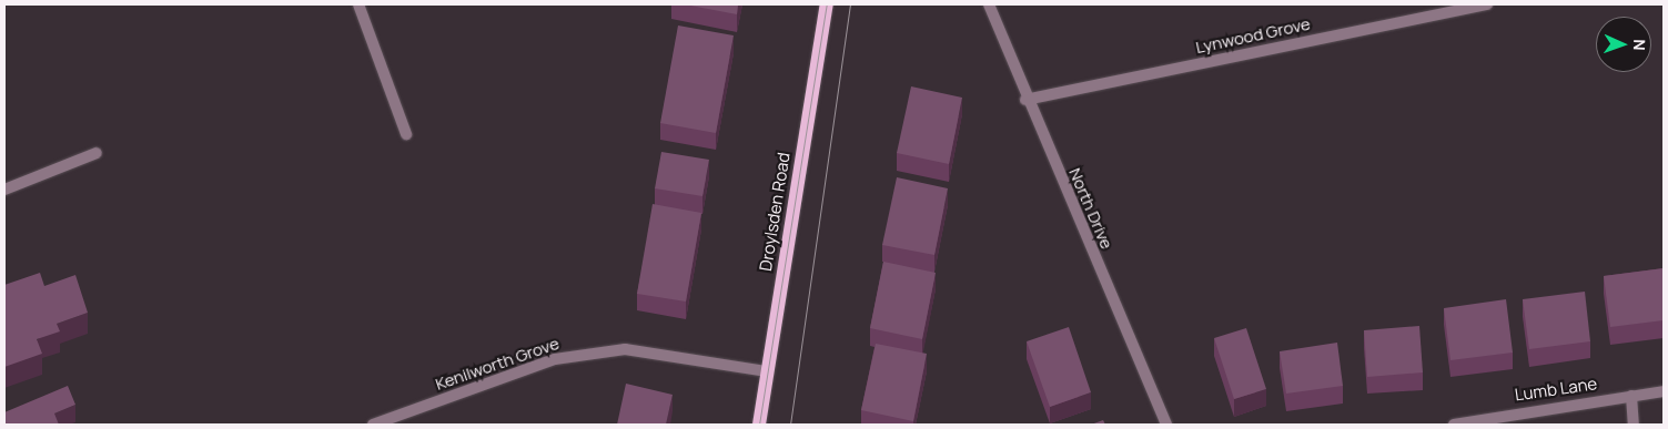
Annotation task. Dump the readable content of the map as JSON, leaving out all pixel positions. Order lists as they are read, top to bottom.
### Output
{
  "streets": {
    "main road": ["Droylsden Road"],
    "street": [
      "Lynwood Grove",
      "North Drive",
      "Kenilworth Grove",
      "Lumb Lane"
    ]
  },
  "crossings": [
    ["Lynwood Grove", "North Drive"],
    ["Droylsden Road", "Kenilworth Grove"]
  ],
  "north": "right"
}
